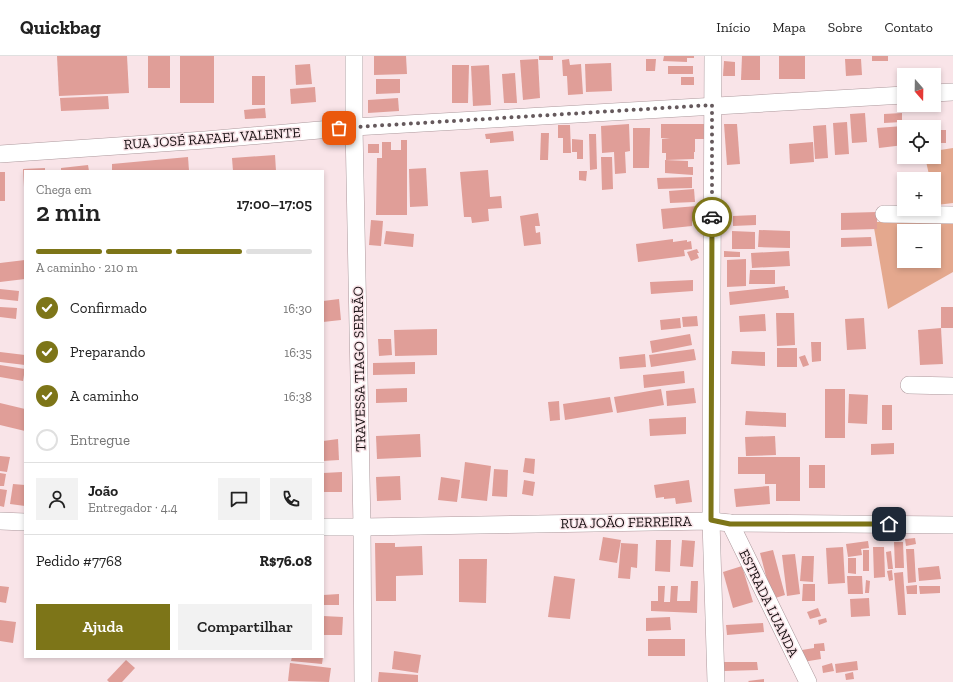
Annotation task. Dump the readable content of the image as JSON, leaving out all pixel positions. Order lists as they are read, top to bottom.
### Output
{
  "streets": {
    "street": [
      "RUA JOSÉ RAFAEL VALENTE",
      "TRAVESSA TIAGO SERRÃO",
      "RUA JOÃO FERREIRA",
      "ESTRADA LUANDA"
    ]
  },
  "crossings": [
    ["RUA JOSÉ RAFAEL VALENTE", "TRAVESSA TIAGO SERRÃO"],
    ["TRAVESSA TIAGO SERRÃO", "RUA JOÃO FERREIRA"],
    ["RUA JOÃO FERREIRA", "ESTRADA LUANDA"]
  ],
  "north": "bottom",
  "page": {
    "header": "Quickbag",
    "nav": [
      "Início",
      "Mapa",
      "Sobre",
      "Contato"
    ],
    "map_buttons": ["+", "−"],
    "heading": ["2 min", "Chega em", "17:00–17:05"],
    "panel": [
      "João",
      "Entregador · 4.4",
      "Pedido #7768",
      "R$76.08"
    ],
    "bar": "A caminho · 210 m",
    "list": [
      ["Confirmado", "16:30"],
      ["Preparando", "16:35"],
      ["A caminho", "16:38"],
      "Entregue"
    ],
    "buttons": ["Ajuda", "Compartilhar"]
  }
}
